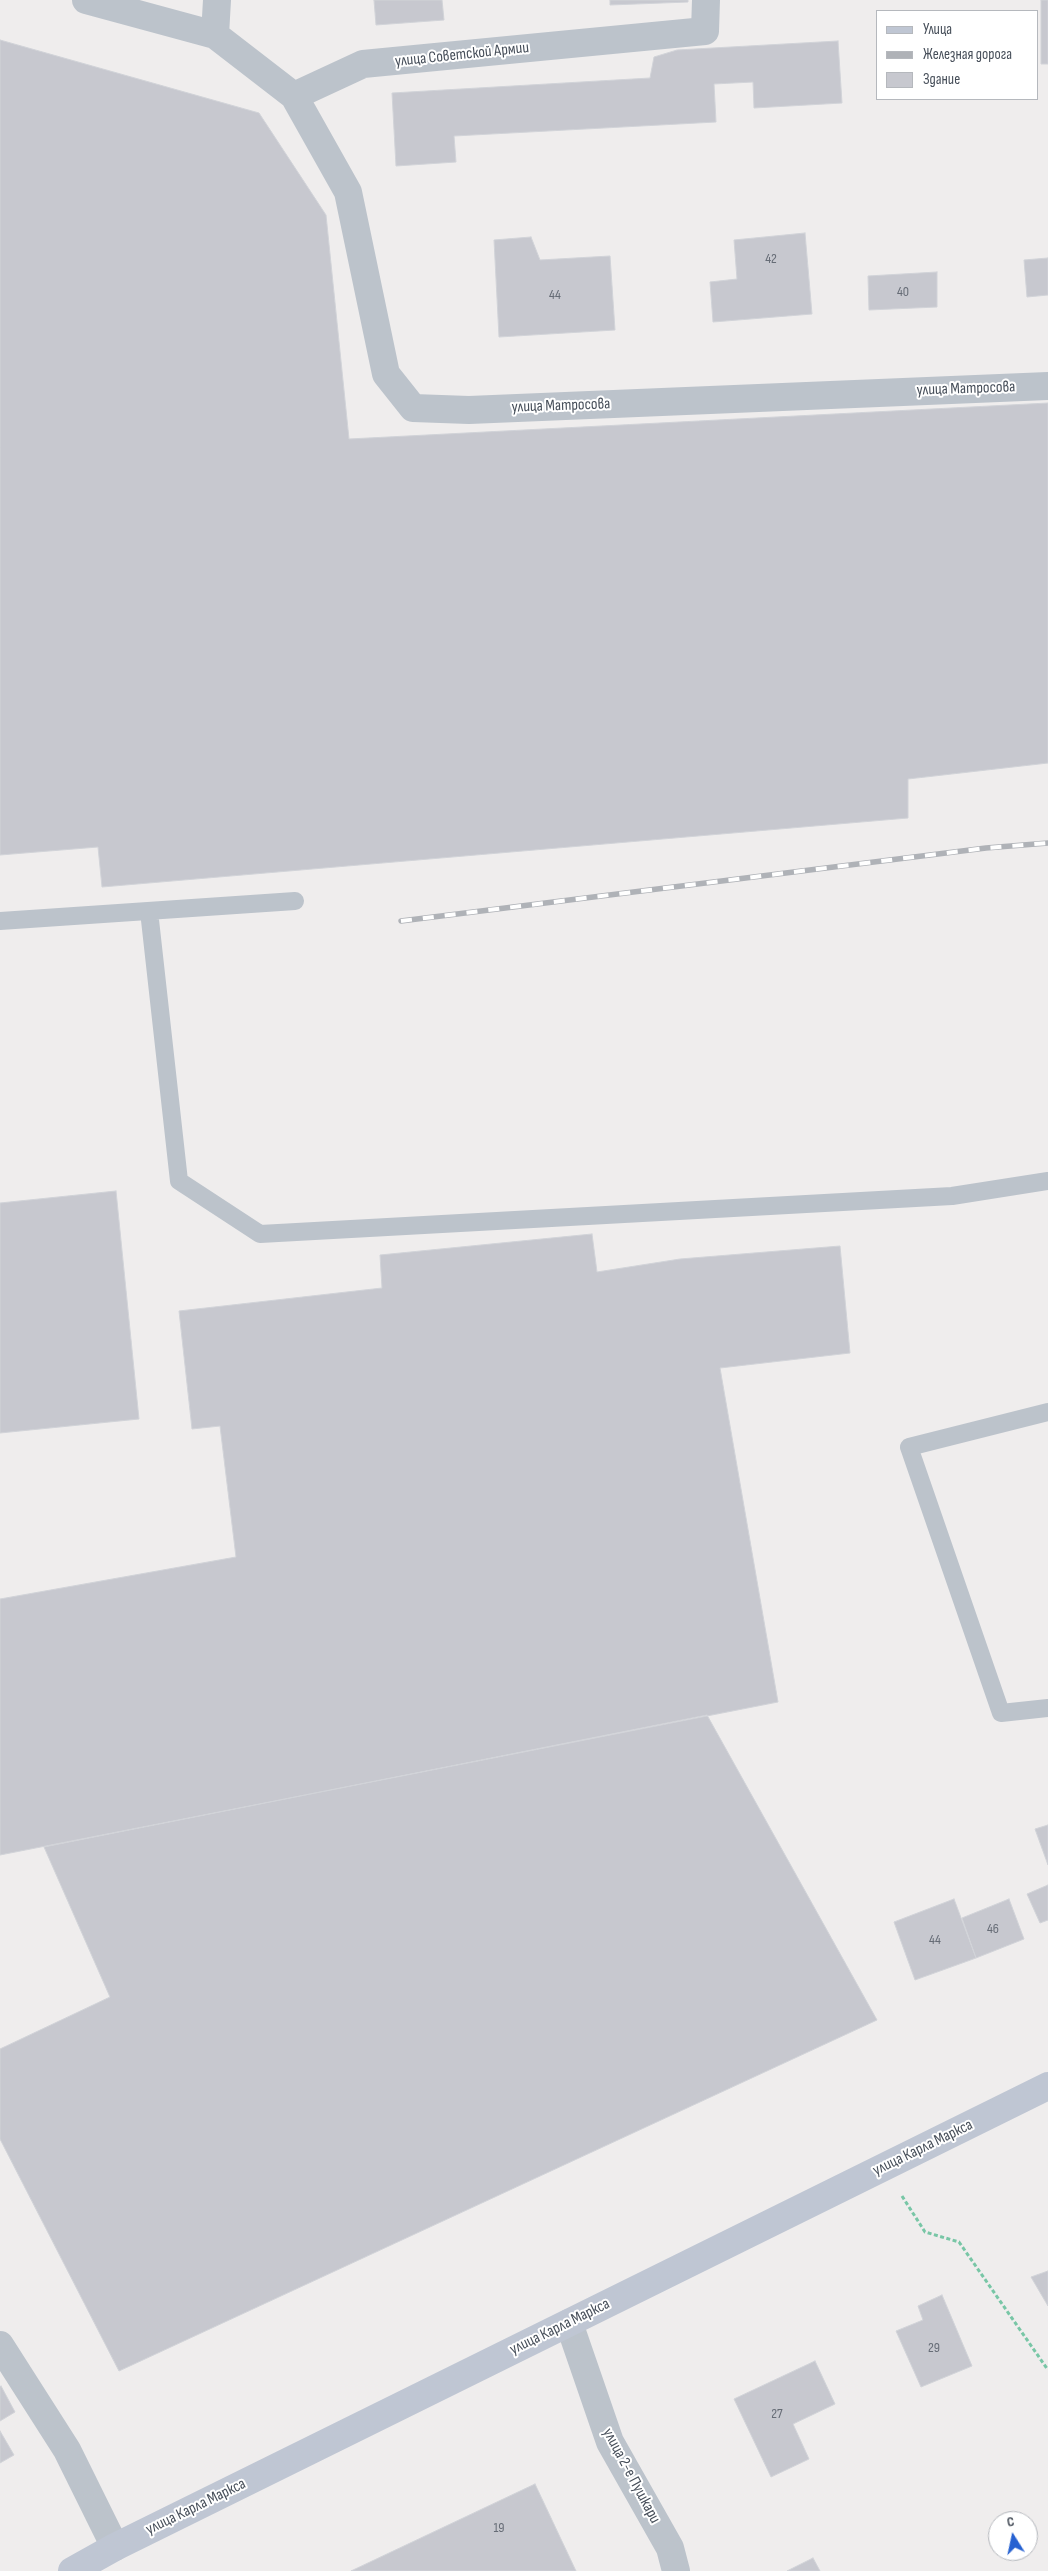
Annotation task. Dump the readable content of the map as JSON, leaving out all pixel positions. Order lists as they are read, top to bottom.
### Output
{
  "streets": {
    "main road": ["улица Карла Маркса"],
    "street": ["улица Советской Армии", "улица Матросова", "улица 2-е Пушкари"]
  },
  "crossings": [
    ["улица Советской Армии", "улица Матросова"],
    ["улица Карла Маркса", "улица 2-е Пушкари"]
  ],
  "house_numbers": [
    "42",
    "40",
    "44",
    "46",
    "44",
    "29",
    "27",
    "19"
  ],
  "legend": ["Улица", "Железная дорога", "Здание"],
  "north": "top"
}
